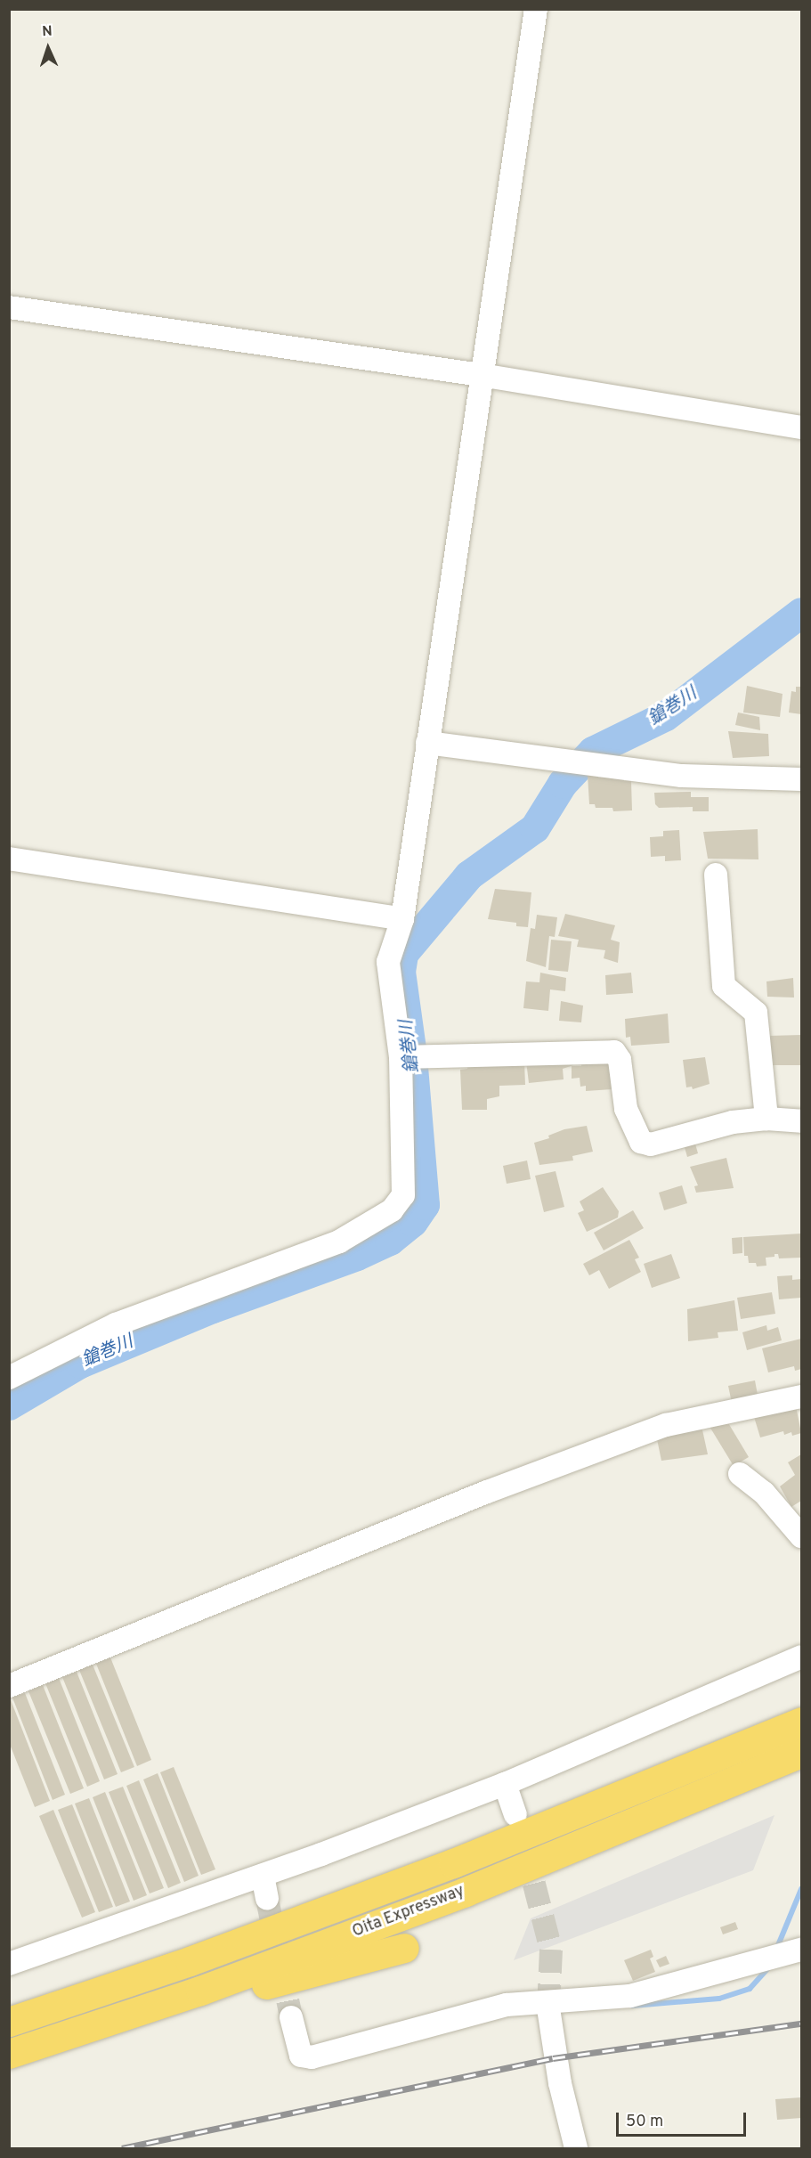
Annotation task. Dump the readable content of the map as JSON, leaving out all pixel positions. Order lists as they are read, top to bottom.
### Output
{
  "streets": {
    "highway": ["Oita Expressway"]
  },
  "water": ["鎗巻川"],
  "scale_bar": "50 m",
  "north": "top"
}
